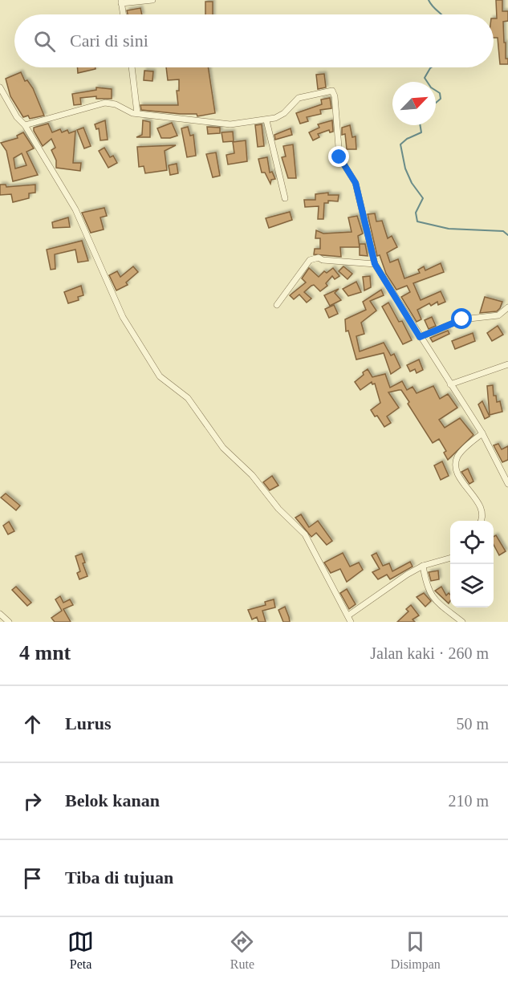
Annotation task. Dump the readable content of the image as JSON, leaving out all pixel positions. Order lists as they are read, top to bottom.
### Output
{
  "north": "top right",
  "page": {
    "search": "Cari di sini",
    "heading": ["4 mnt", "Jalan kaki · 260 m"],
    "list": [
      ["Lurus", "50 m"],
      ["Belok kanan", "210 m"],
      "Tiba di tujuan"
    ],
    "nav": ["Peta", "Rute", "Disimpan"]
  }
}
